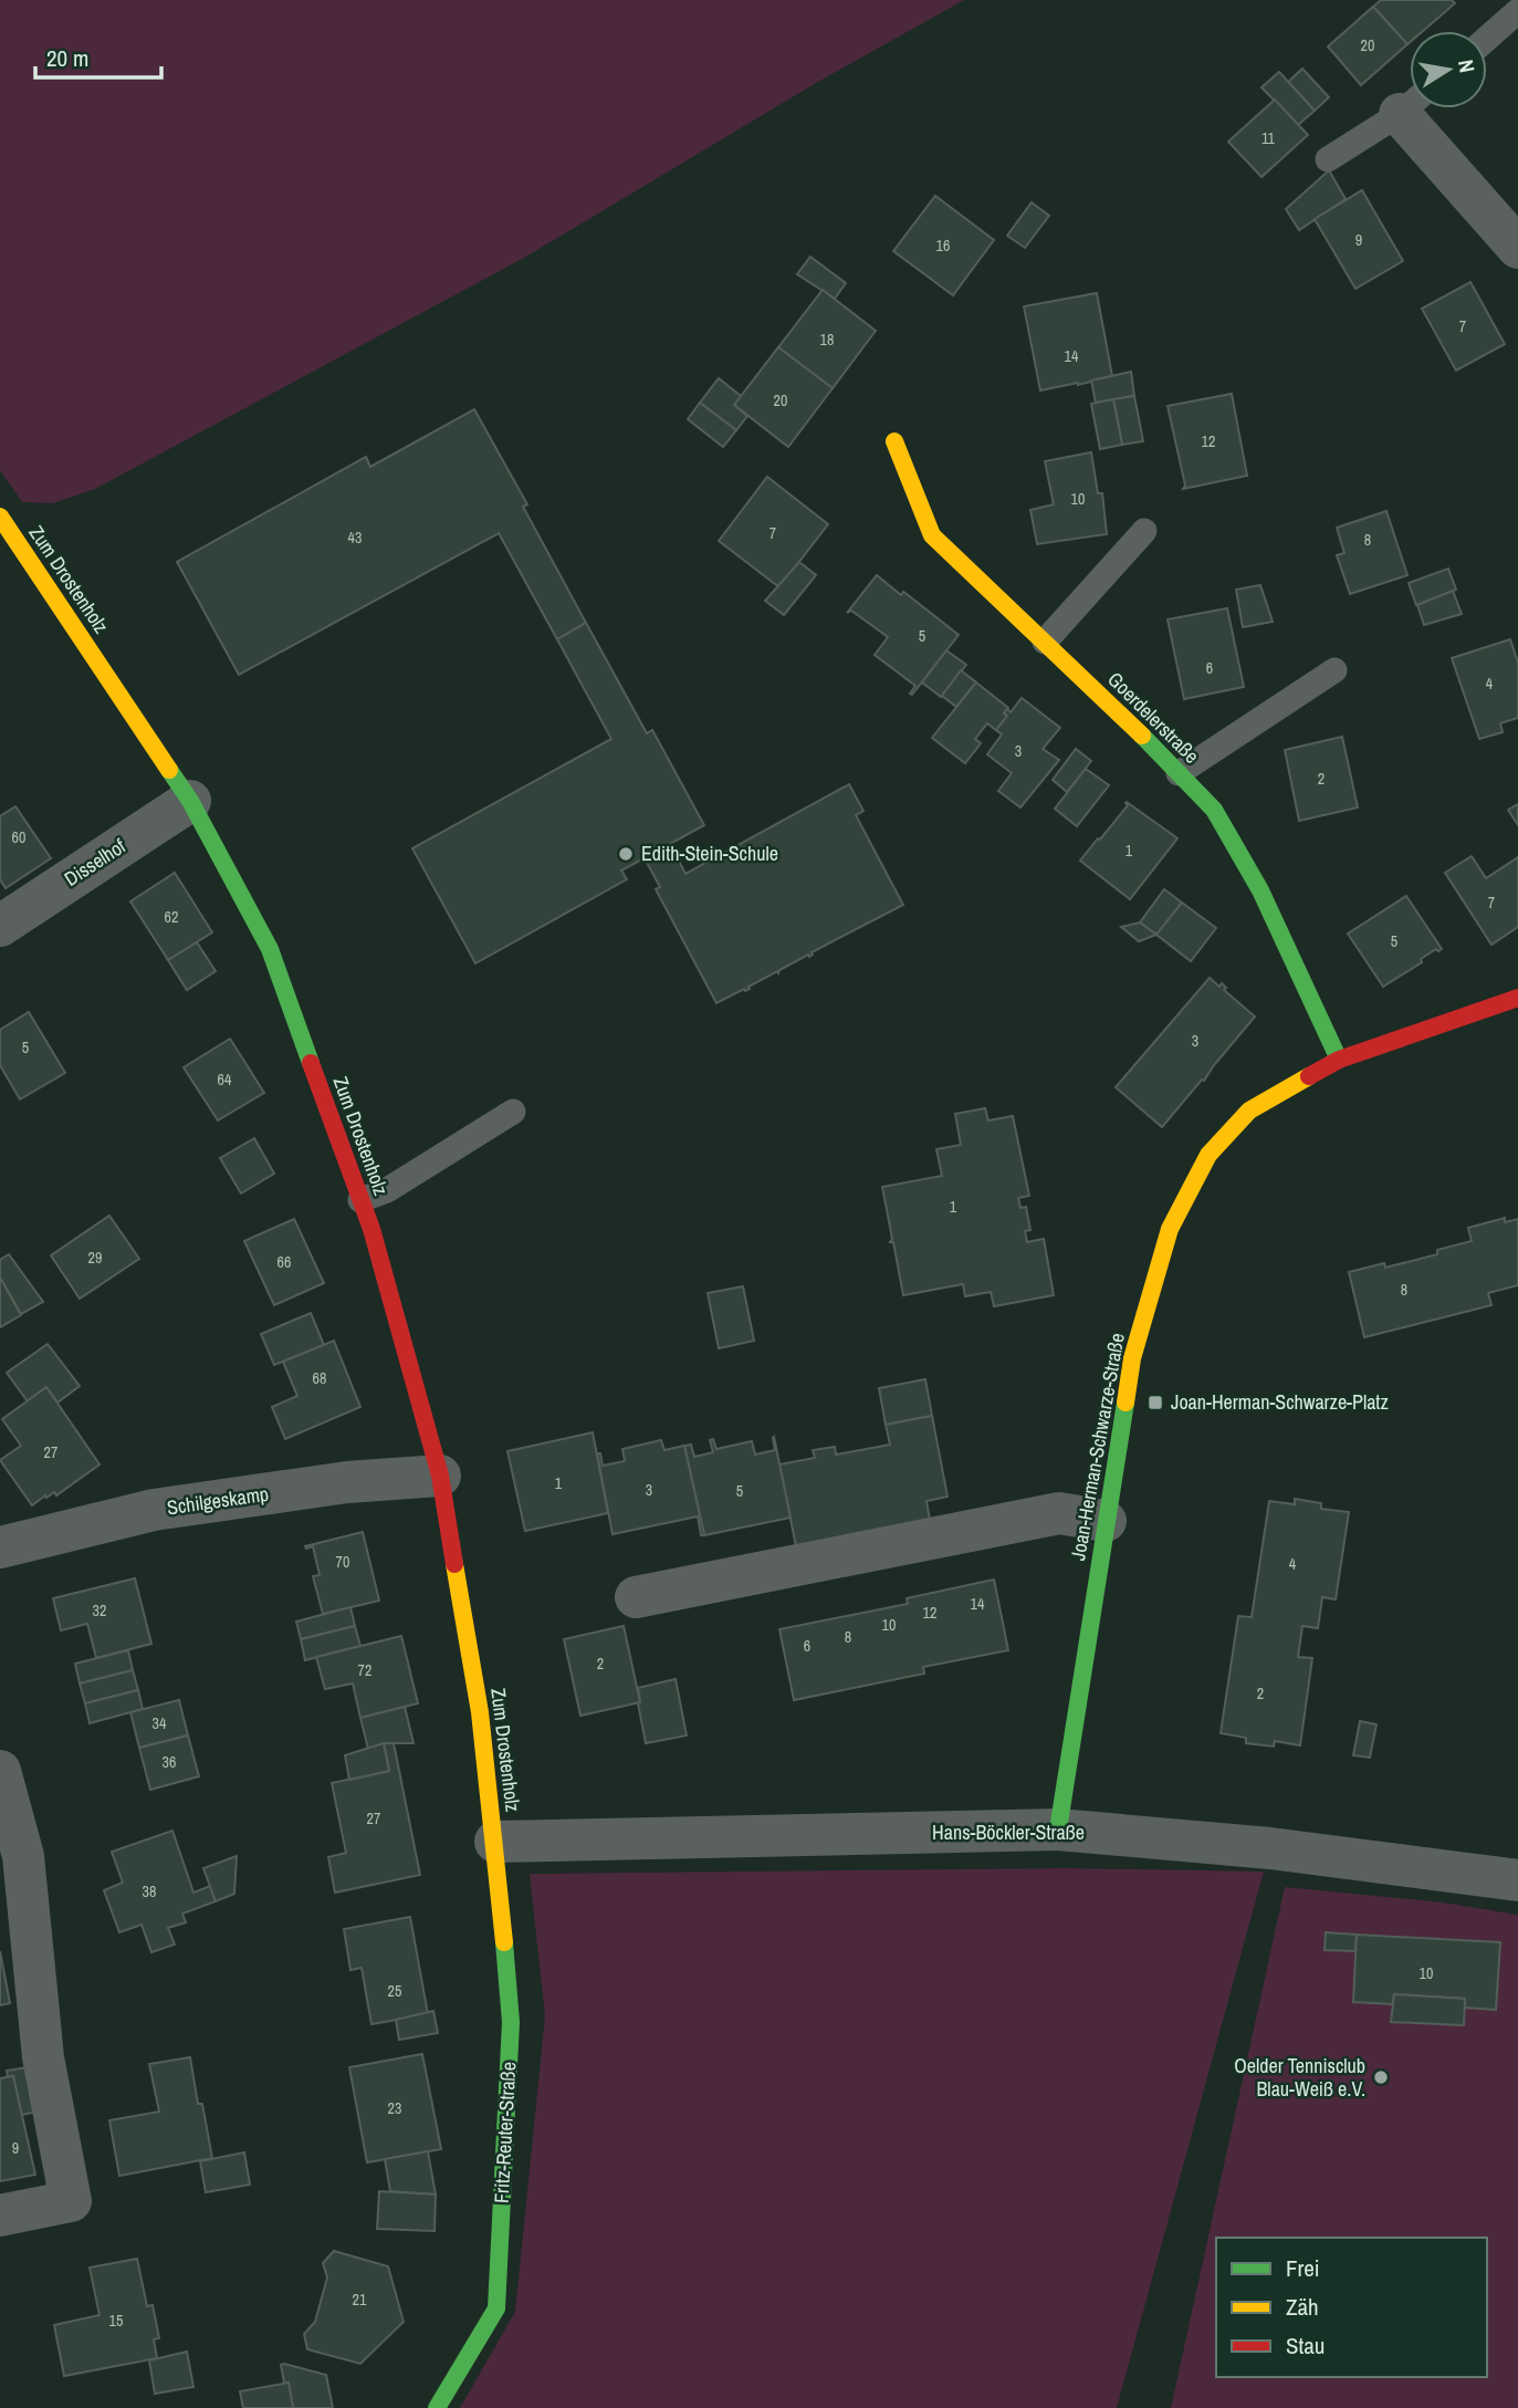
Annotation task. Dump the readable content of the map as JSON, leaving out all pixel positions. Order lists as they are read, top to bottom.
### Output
{
  "streets": {
    "street": [
      "Zum Drostenholz",
      "Goerdelerstraße",
      "Disselhof",
      "Joan-Herman-Schwarze-Straße",
      "Schilgeskamp",
      "Hans-Böckler-Straße",
      "Fritz-Reuter-Straße"
    ]
  },
  "crossings": [
    ["Zum Drostenholz", "Disselhof"],
    ["Zum Drostenholz", "Schilgeskamp"],
    ["Zum Drostenholz", "Hans-Böckler-Straße"],
    ["Zum Drostenholz", "Fritz-Reuter-Straße"],
    ["Goerdelerstraße", "Joan-Herman-Schwarze-Straße"],
    ["Joan-Herman-Schwarze-Straße", "Hans-Böckler-Straße"],
    ["Hans-Böckler-Straße", "Fritz-Reuter-Straße"]
  ],
  "places": {
    "other": ["Edith-Stein-Schule", "Oelder Tennisclub Blau-Weiß e.V."],
    "transit": ["Joan-Herman-Schwarze-Platz"]
  },
  "house_numbers": [
    "20",
    "11",
    "9",
    "16",
    "7",
    "18",
    "14",
    "20",
    "12",
    "10",
    "7",
    "43",
    "8",
    "5",
    "6",
    "4",
    "3",
    "2",
    "60",
    "1",
    "7",
    "62",
    "5",
    "3",
    "5",
    "64",
    "1",
    "29",
    "66",
    "8",
    "68",
    "27",
    "1",
    "3",
    "5",
    "70",
    "4",
    "14",
    "32",
    "12",
    "10",
    "8",
    "6",
    "2",
    "72",
    "2",
    "34",
    "36",
    "27",
    "38",
    "10",
    "25",
    "23",
    "9",
    "21",
    "15"
  ],
  "legend": ["Frei", "Zäh", "Stau"],
  "scale_bar": "20 m",
  "north": "right"
}
